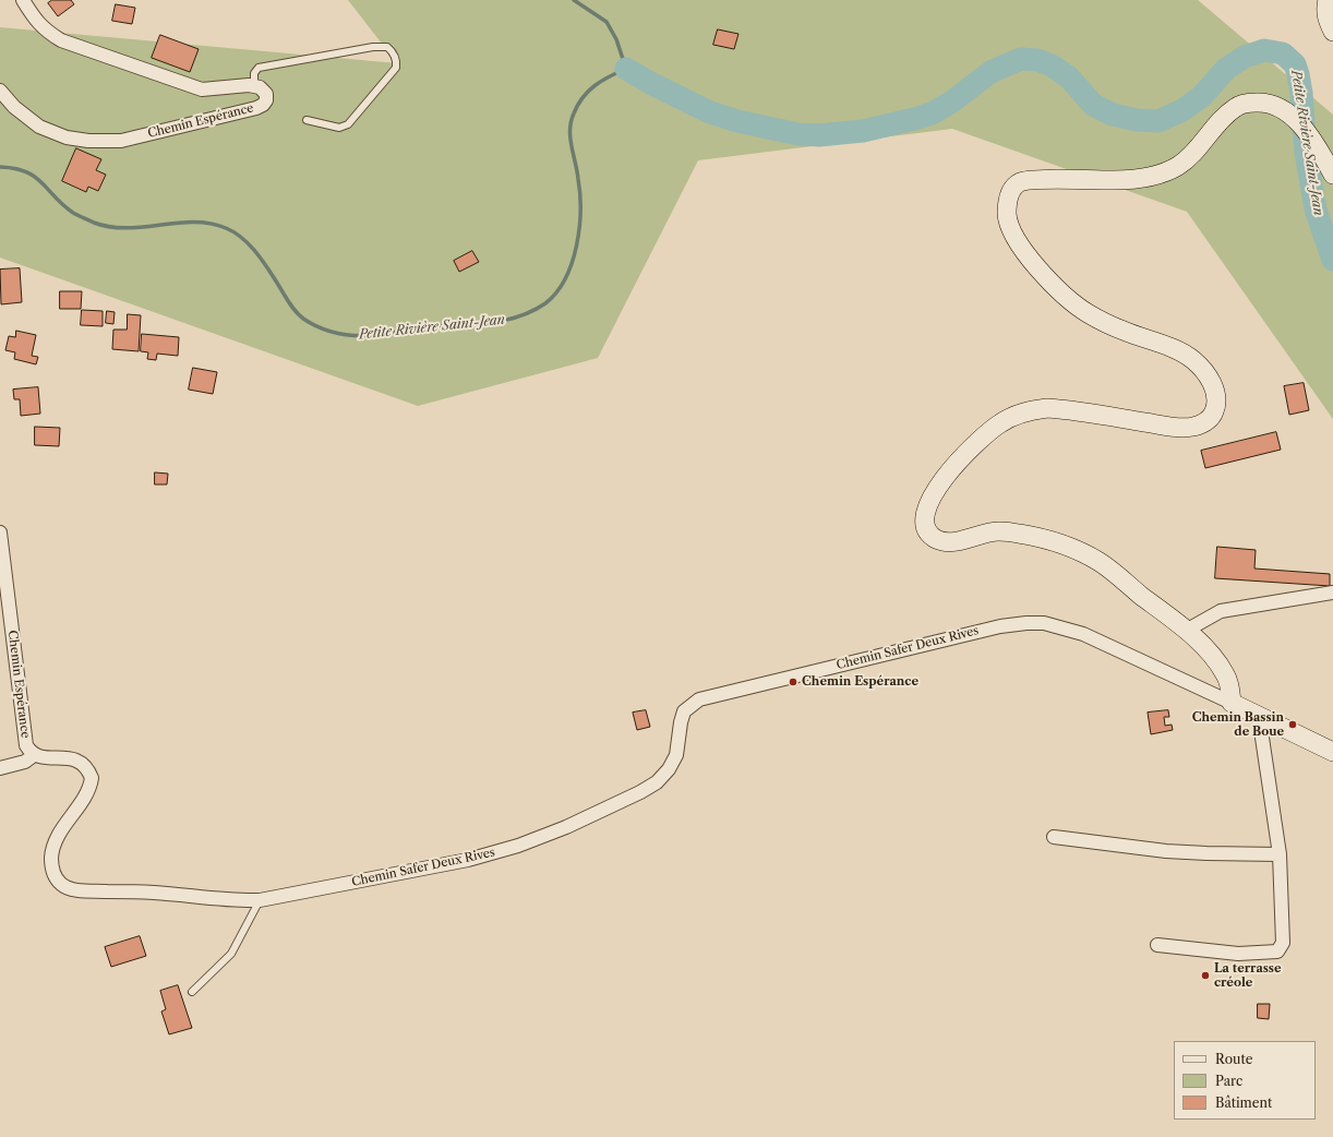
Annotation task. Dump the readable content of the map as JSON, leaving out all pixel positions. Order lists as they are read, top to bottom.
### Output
{
  "streets": {
    "street": ["Chemin Espérance", "Chemin Safer Deux Rives"]
  },
  "crossings": [
    ["Chemin Espérance", "Chemin Safer Deux Rives"]
  ],
  "water": ["Petite Rivière Saint-Jean"],
  "places": ["Chemin Espérance", "Chemin Bassin de Boue", "La terrasse créole"],
  "legend": ["Route", "Parc", "Bâtiment"]
}
